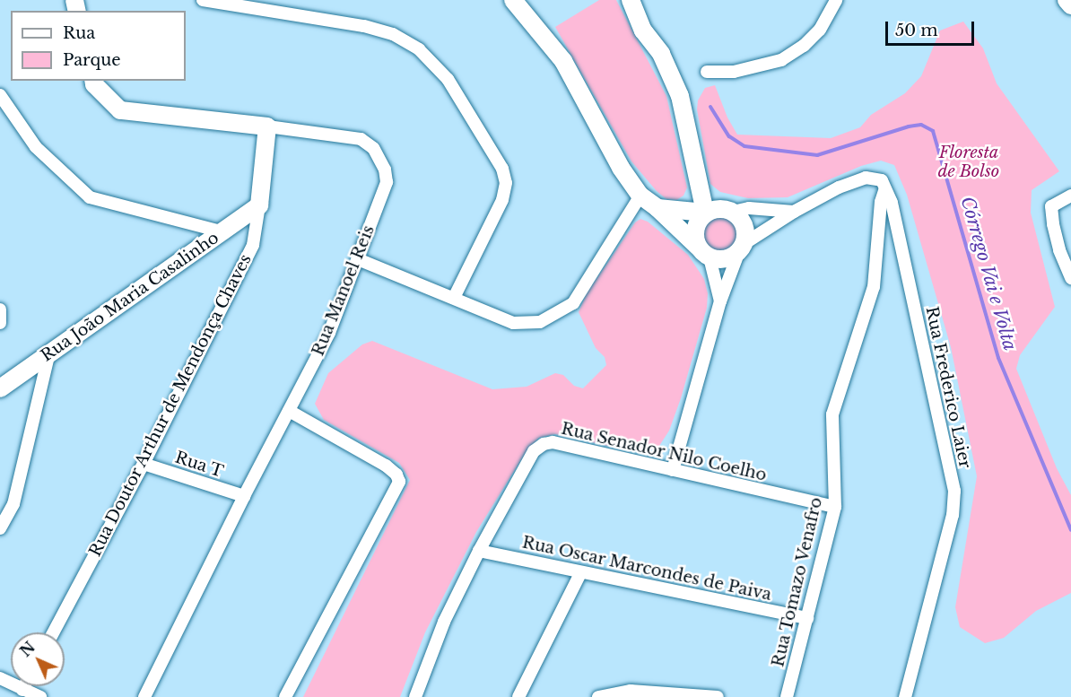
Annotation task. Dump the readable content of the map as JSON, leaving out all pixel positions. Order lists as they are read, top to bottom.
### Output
{
  "streets": {
    "street": [
      "Rua Manoel Reis",
      "Rua João Maria Casalinho",
      "Rua Frederico Laier",
      "Rua Doutor Arthur de Mendonça Chaves",
      "Rua Senador Nilo Coelho",
      "Rua T",
      "Rua Oscar Marcondes de Paiva",
      "Rua Tomazo Venafro"
    ]
  },
  "crossings": [
    ["Rua Manoel Reis", "Rua Doutor Arthur de Mendonça Chaves"],
    ["Rua Manoel Reis", "Rua T"],
    ["Rua João Maria Casalinho", "Rua Doutor Arthur de Mendonça Chaves"],
    ["Rua Frederico Laier", "Rua Tomazo Venafro"],
    ["Rua Doutor Arthur de Mendonça Chaves", "Rua T"],
    ["Rua Senador Nilo Coelho", "Rua Oscar Marcondes de Paiva"],
    ["Rua Senador Nilo Coelho", "Rua Tomazo Venafro"],
    ["Rua Oscar Marcondes de Paiva", "Rua Tomazo Venafro"]
  ],
  "water": ["Córrego Vai e Volta"],
  "parks": ["Floresta de Bolso"],
  "legend": ["Rua", "Parque"],
  "scale_bar": "50 m",
  "north": "top left"
}
